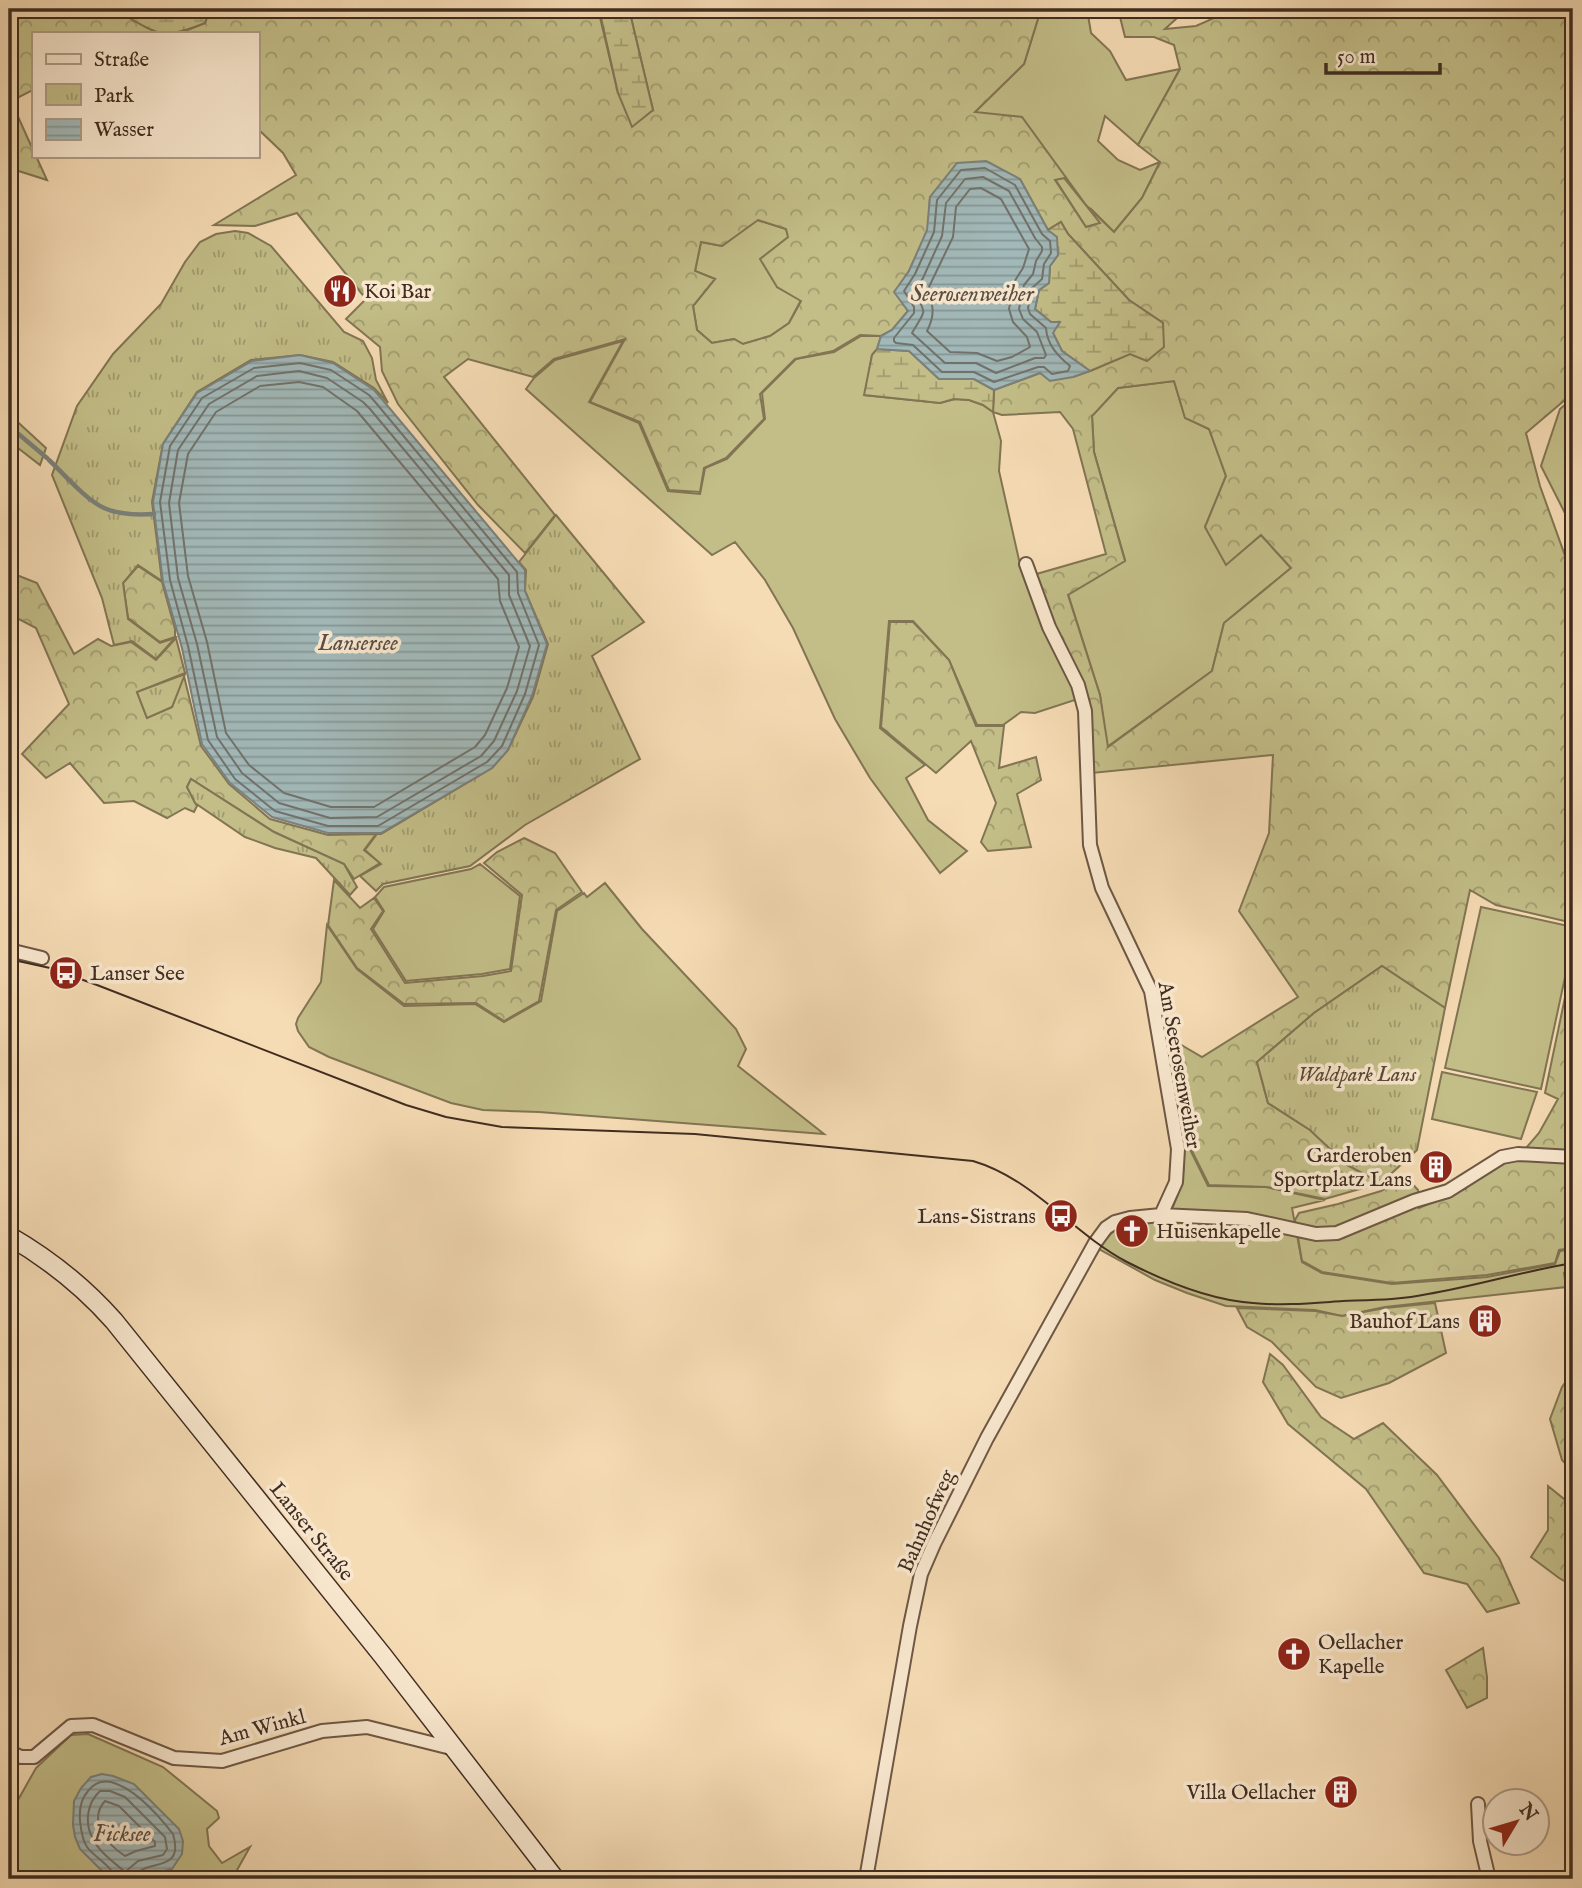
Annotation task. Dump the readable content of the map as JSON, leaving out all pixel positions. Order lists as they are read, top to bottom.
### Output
{
  "streets": {
    "main road": ["Lanser Straße"],
    "street": ["Am Seerosenweiher", "Bahnhofweg", "Am Winkl"]
  },
  "crossings": [
    ["Am Seerosenweiher", "Bahnhofweg"],
    ["Lanser Straße", "Am Winkl"]
  ],
  "water": ["Seerosenweiher", "Lansersee", "Ficksee"],
  "parks": ["Waldpark Lans"],
  "places": {
    "restaurant": ["Koi Bar"],
    "bus stop": ["Lanser See", "Lans-Sistrans"],
    "building": ["Garderoben Sportplatz Lans", "Bauhof Lans", "Villa Oellacher"],
    "church": ["Huisenkapelle", "Oellacher Kapelle"]
  },
  "legend": ["Straße", "Park", "Wasser"],
  "scale_bar": "50 m",
  "north": "top right"
}
